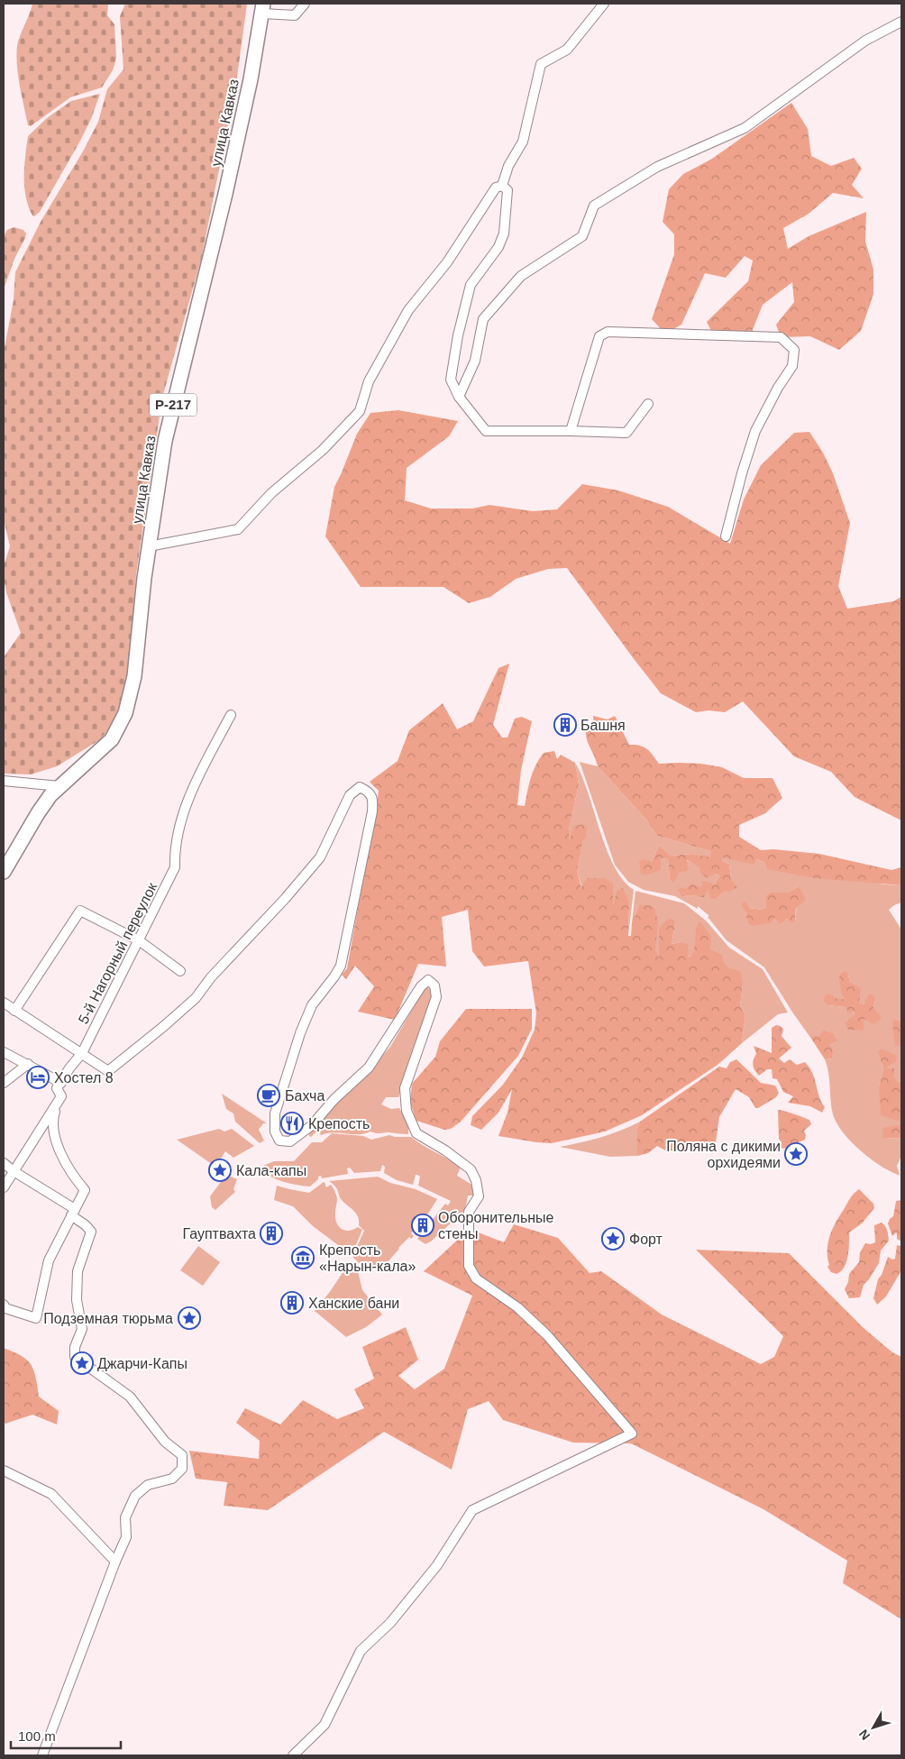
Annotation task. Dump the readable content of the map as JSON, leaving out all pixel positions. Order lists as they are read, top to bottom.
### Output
{
  "streets": {
    "highway": ["улица Кавказ", "Р-217"],
    "street": ["5-й Нагорный переулок"]
  },
  "places": {
    "building": [
      "Башня",
      "Оборонительные стены",
      "Гауптвахта",
      "Ханские бани"
    ],
    "hotel": ["Хостел 8"],
    "cafe": ["Бахча"],
    "restaurant": ["Крепость"],
    "place": [
      "Поляна с дикими орхидеями",
      "Кала-капы",
      "Форт",
      "Подземная тюрьма",
      "Джарчи-Капы"
    ],
    "museum": ["Крепость «Нарын-кала»"]
  },
  "scale_bar": "100 m",
  "north": "bottom left"
}
